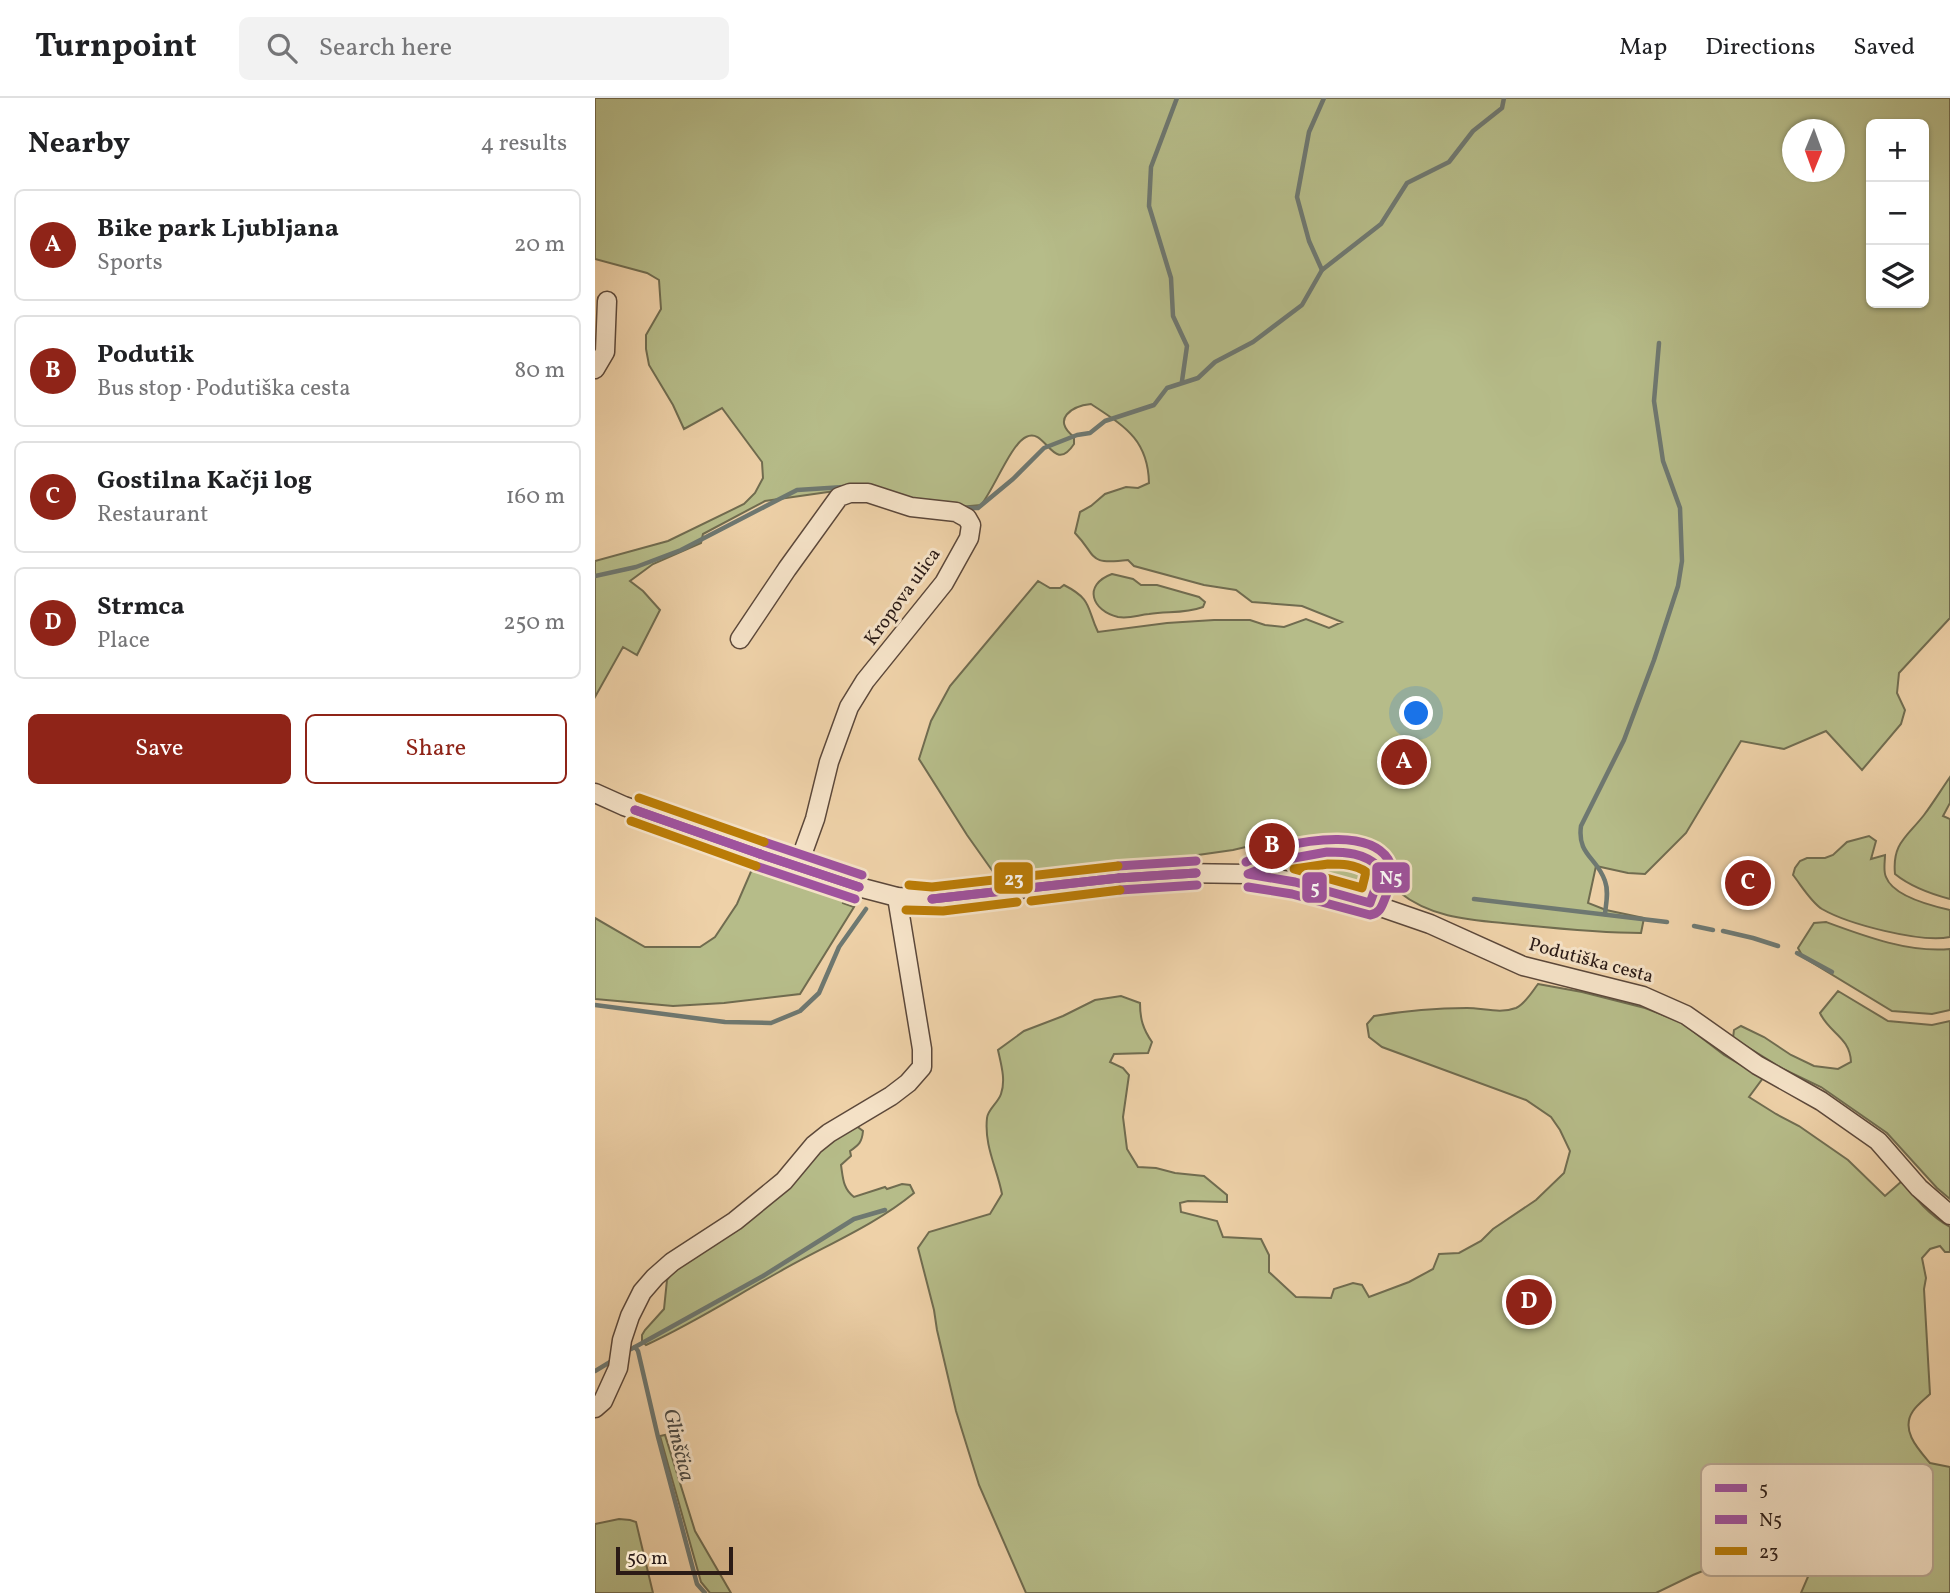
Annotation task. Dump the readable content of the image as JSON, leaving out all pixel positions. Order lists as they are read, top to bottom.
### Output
{
  "streets": {
    "street": ["Kropova ulica", "Podutiška cesta"]
  },
  "crossings": [
    ["Kropova ulica", "Podutiška cesta"]
  ],
  "water": ["Glinščica"],
  "lines": ["transit line 23", "transit line 5", "transit line N5"],
  "legend": ["5", "N5", "23"],
  "scale_bar": "50 m",
  "north": "bottom",
  "page": {
    "header": "Turnpoint",
    "search": "Search here",
    "nav": ["Map", "Directions", "Saved"],
    "heading": ["Nearby", "4 results"],
    "map_buttons": ["+", "−"],
    "list": [
      {
        "mark": "A",
        "name": "Bike park Ljubljana",
        "note": "Sports",
        "value": "20 m"
      },
      {
        "mark": "B",
        "name": "Podutik",
        "note": "Bus stop · Podutiška cesta",
        "value": "80 m"
      },
      {
        "mark": "C",
        "name": "Gostilna Kačji log",
        "note": "Restaurant",
        "value": "160 m"
      },
      {
        "mark": "D",
        "name": "Strmca",
        "note": "Place",
        "value": "250 m"
      }
    ],
    "buttons": ["Save", "Share"],
    "pins": [
      "A",
      "B",
      "C",
      "D"
    ],
    "scale": "50 m"
  }
}
